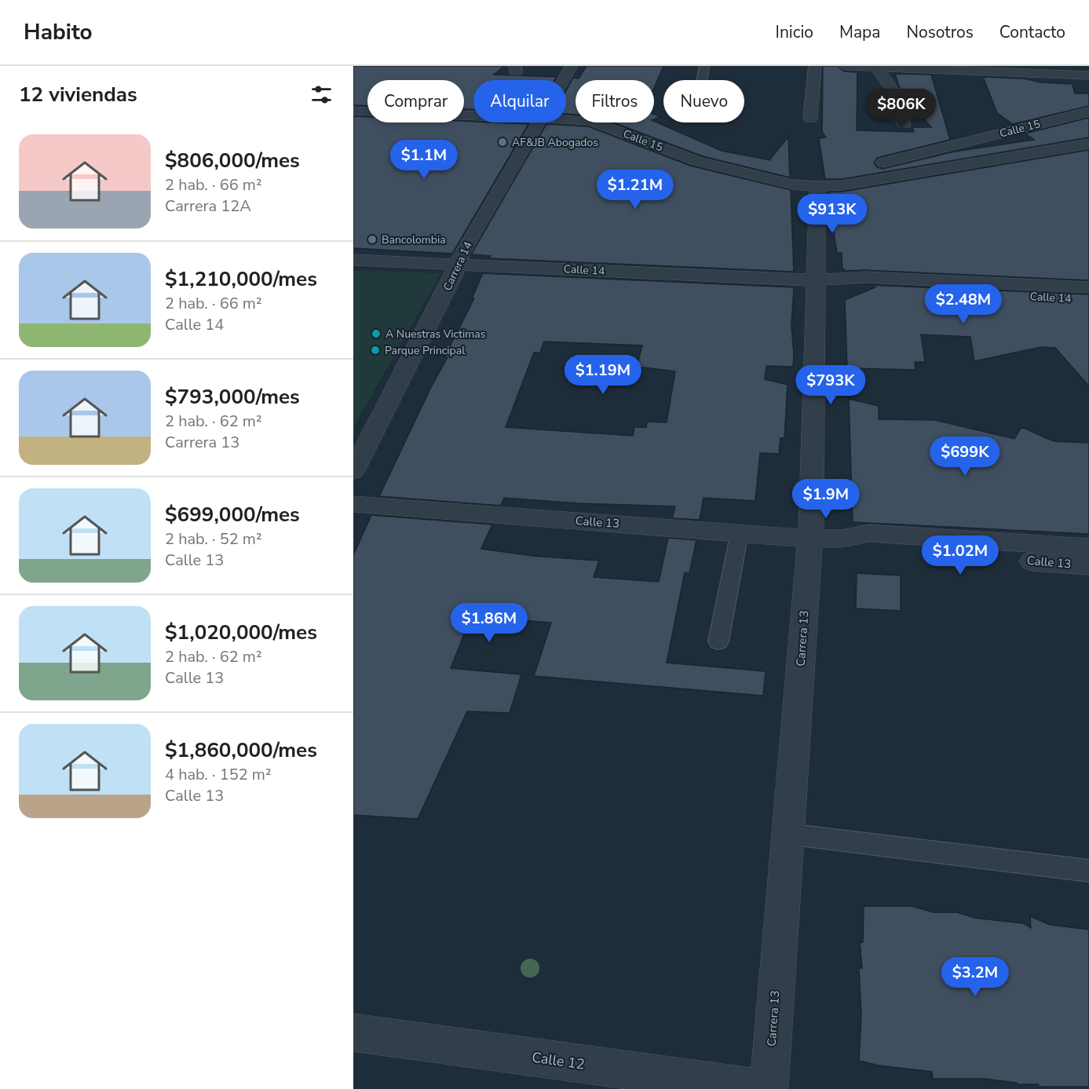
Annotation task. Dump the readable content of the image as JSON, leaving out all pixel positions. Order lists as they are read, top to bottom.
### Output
{
  "streets": {
    "street": [
      "Calle 15",
      "Carrera 14",
      "Calle 14",
      "Calle 13",
      "Carrera 13",
      "Calle 12"
    ]
  },
  "crossings": [
    ["Calle 15", "Carrera 13"],
    ["Carrera 14", "Calle 14"],
    ["Calle 14", "Carrera 13"],
    ["Calle 13", "Carrera 13"]
  ],
  "places": [
    "AF&JB Abogados",
    "Bancolombia",
    "A Nuestras Victimas",
    "Parque Principal"
  ],
  "page": {
    "header": "Habito",
    "nav": [
      "Inicio",
      "Mapa",
      "Nosotros",
      "Contacto"
    ],
    "heading": "12 viviendas",
    "chip": [
      "Comprar",
      "Alquilar",
      "Filtros",
      "Nuevo"
    ],
    "price": [
      "$806K",
      "$1.1M",
      "$1.21M",
      "$913K",
      "$2.48M",
      "$1.19M",
      "$793K",
      "$699K",
      "$1.9M",
      "$1.02M",
      "$1.86M",
      "$3.2M"
    ],
    "list": [
      {
        "name": "$806,000/mes",
        "note": "2 hab. · 66 m² · Carrera 12A"
      },
      {
        "name": "$1,210,000/mes",
        "note": "2 hab. · 66 m² · Calle 14"
      },
      {
        "name": "$793,000/mes",
        "note": "2 hab. · 62 m² · Carrera 13"
      },
      {
        "name": "$699,000/mes",
        "note": "2 hab. · 52 m² · Calle 13"
      },
      {
        "name": "$1,020,000/mes",
        "note": "2 hab. · 62 m² · Calle 13"
      },
      {
        "name": "$1,860,000/mes",
        "note": "4 hab. · 152 m² · Calle 13"
      }
    ]
  }
}
